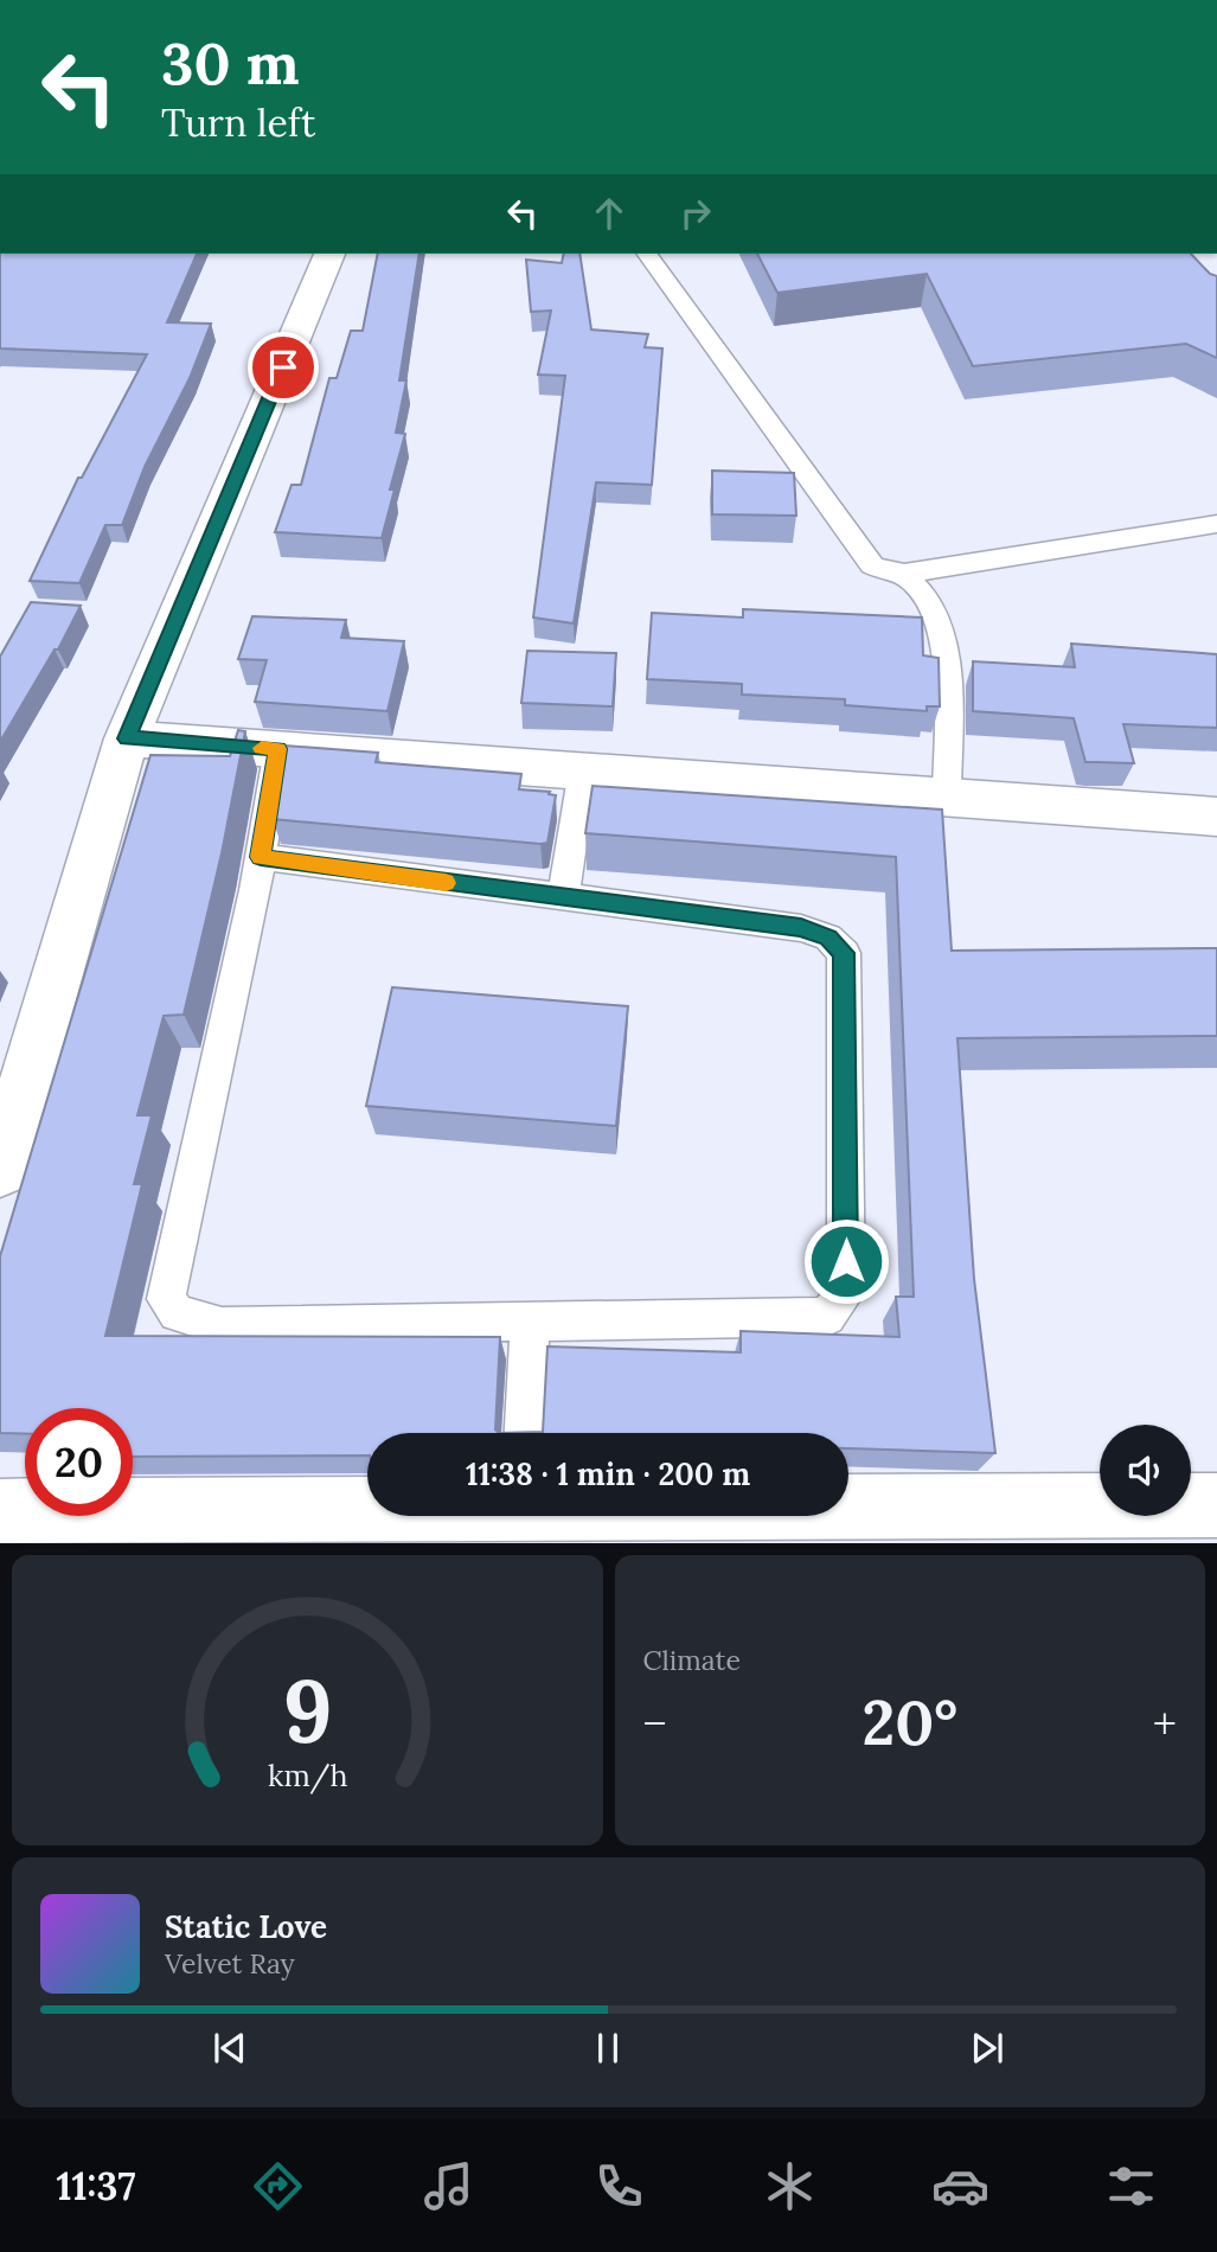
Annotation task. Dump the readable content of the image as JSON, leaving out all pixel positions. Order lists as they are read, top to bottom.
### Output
{
  "page": {
    "turn": ["30 m", "Turn left"],
    "limit": "20",
    "trip": "11:38 · 1 min · 200 m",
    "tile": "Climate",
    "heat": ["−", "20°", "+"],
    "song": ["Static Love", "Velvet Ray"],
    "tabs": "11:37",
    "gauge": ["9", "km/h"]
  }
}
